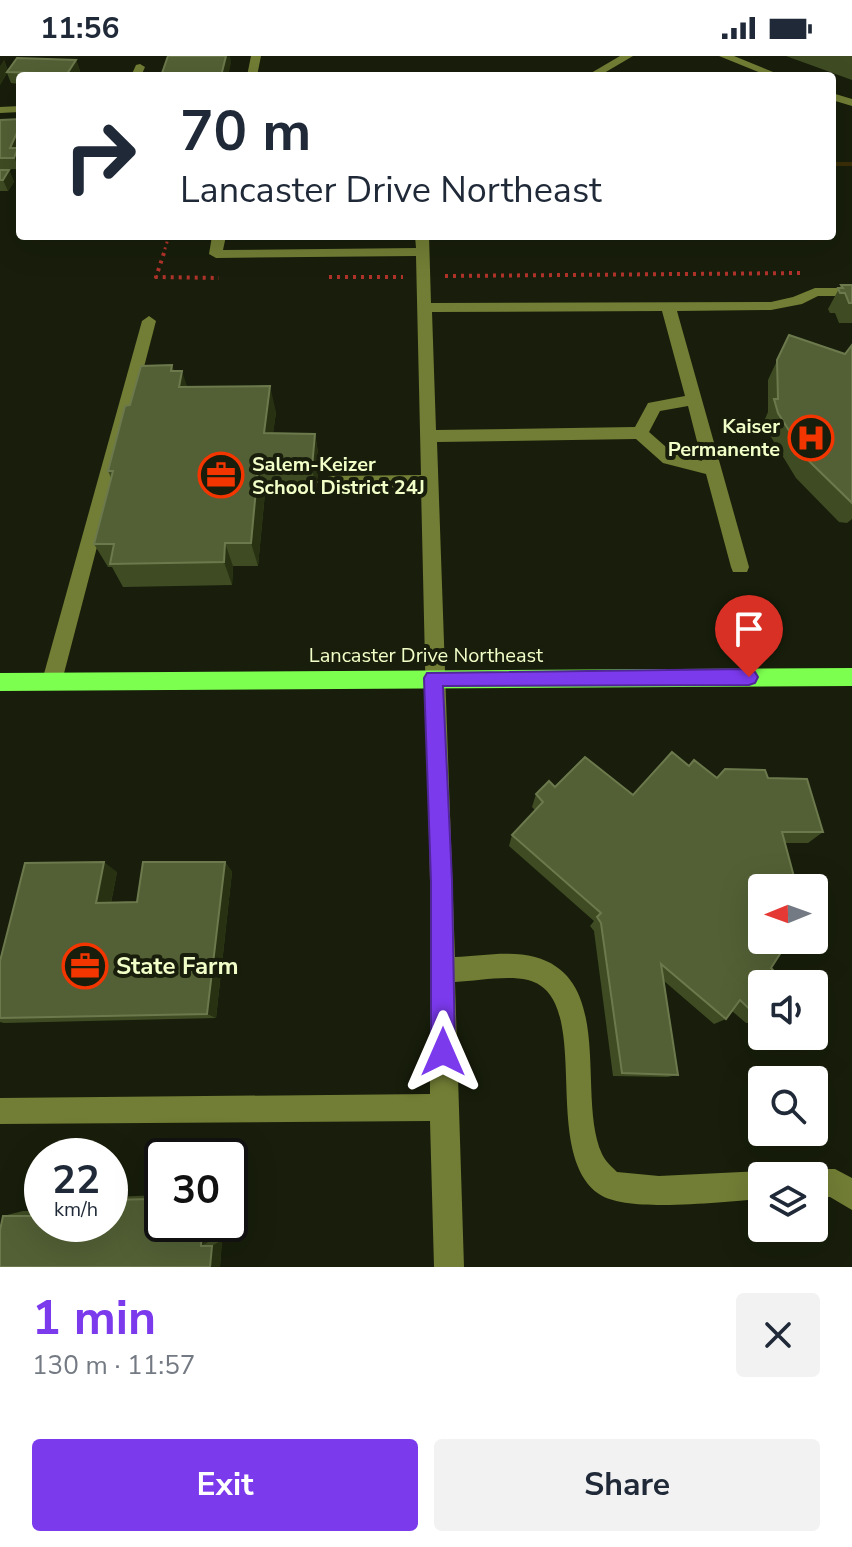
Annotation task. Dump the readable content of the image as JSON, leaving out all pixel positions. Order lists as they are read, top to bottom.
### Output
{
  "streets": {
    "main road": ["Lancaster Drive Northeast"]
  },
  "places": {
    "hospital": ["Kaiser Permanente"],
    "office": ["Salem-Keizer School District 24J", "State Farm"]
  },
  "north": "left",
  "page": {
    "status": "11:56",
    "turn": ["70 m", "Lancaster Drive Northeast"],
    "speed": "22 km/h",
    "limit": "30",
    "heading": ["1 min", "130 m · 11:57"],
    "buttons": ["Exit", "Share"]
  }
}
